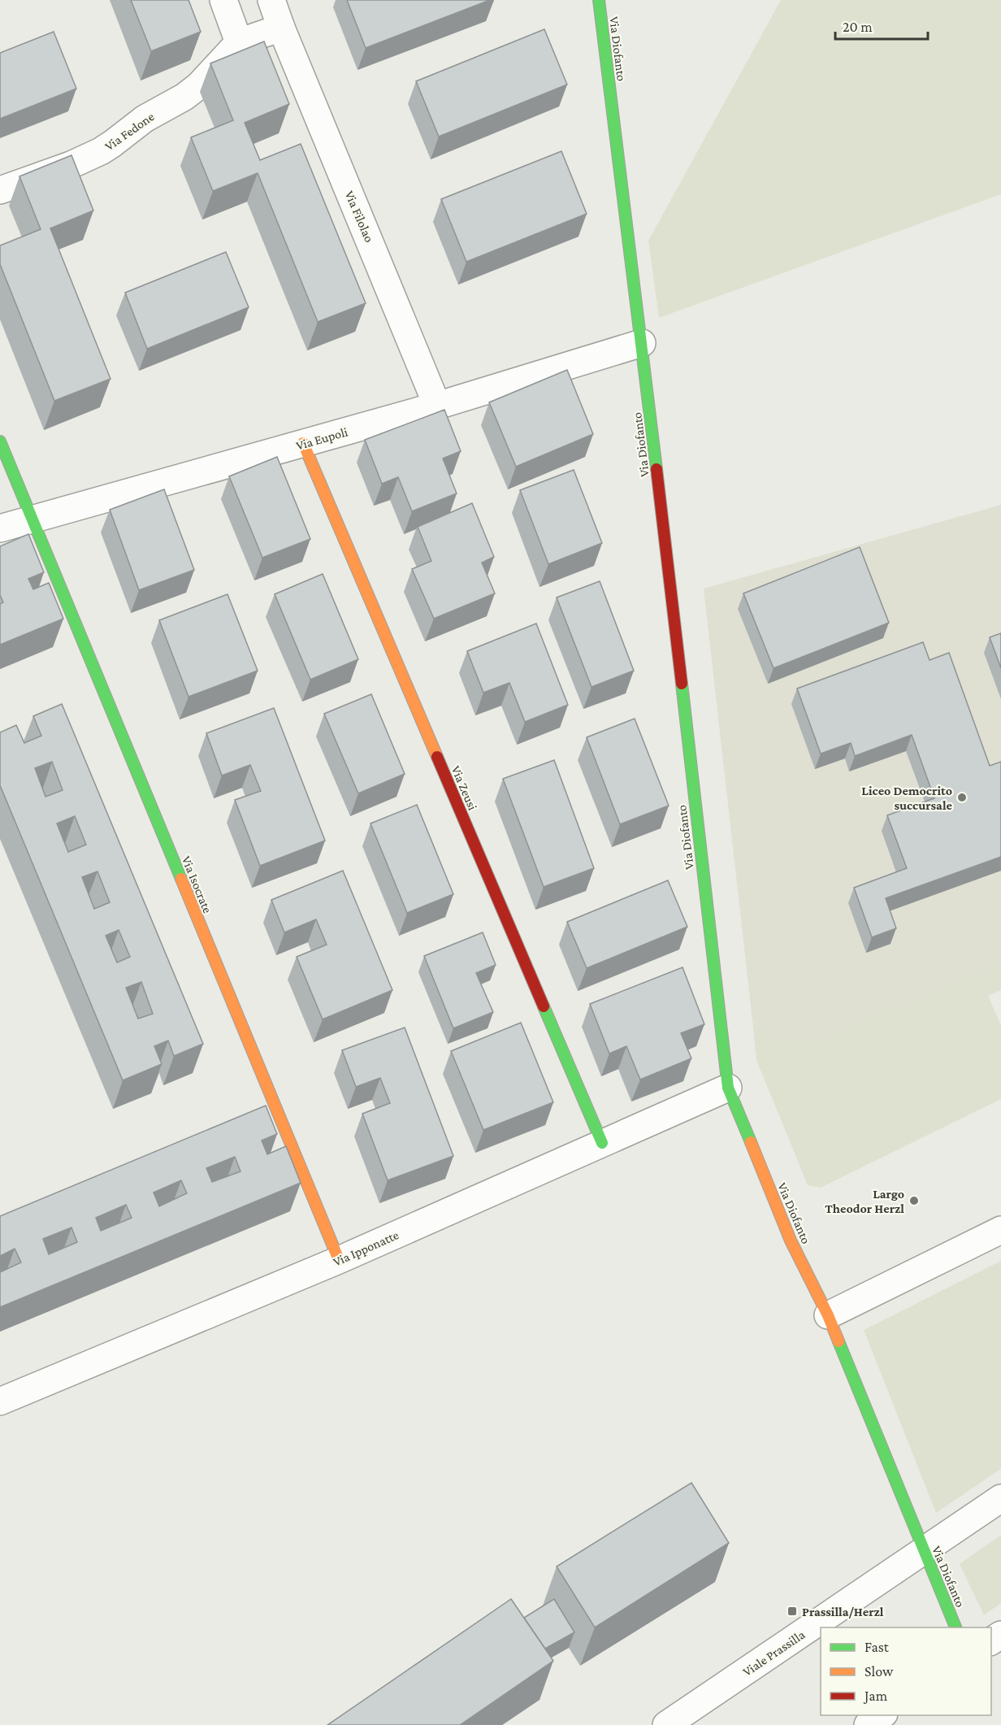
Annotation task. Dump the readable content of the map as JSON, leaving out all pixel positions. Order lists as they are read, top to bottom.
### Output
{
  "streets": {
    "street": [
      "Via Diofanto",
      "Via Fedone",
      "Via Filolao",
      "Via Eupoli",
      "Via Zeusi",
      "Via Isocrate",
      "Via Ipponatte",
      "Viale Prassilla"
    ]
  },
  "crossings": [
    ["Via Diofanto", "Via Eupoli"],
    ["Via Diofanto", "Via Ipponatte"],
    ["Via Diofanto", "Viale Prassilla"],
    ["Via Filolao", "Via Eupoli"],
    ["Via Eupoli", "Via Zeusi"],
    ["Via Eupoli", "Via Isocrate"],
    ["Via Zeusi", "Via Ipponatte"],
    ["Via Isocrate", "Via Ipponatte"]
  ],
  "places": {
    "other": ["Liceo Democrito succursale", "Largo Theodor Herzl"],
    "transit": ["Prassilla/Herzl"]
  },
  "legend": ["Fast", "Slow", "Jam"],
  "scale_bar": "20 m"
}
